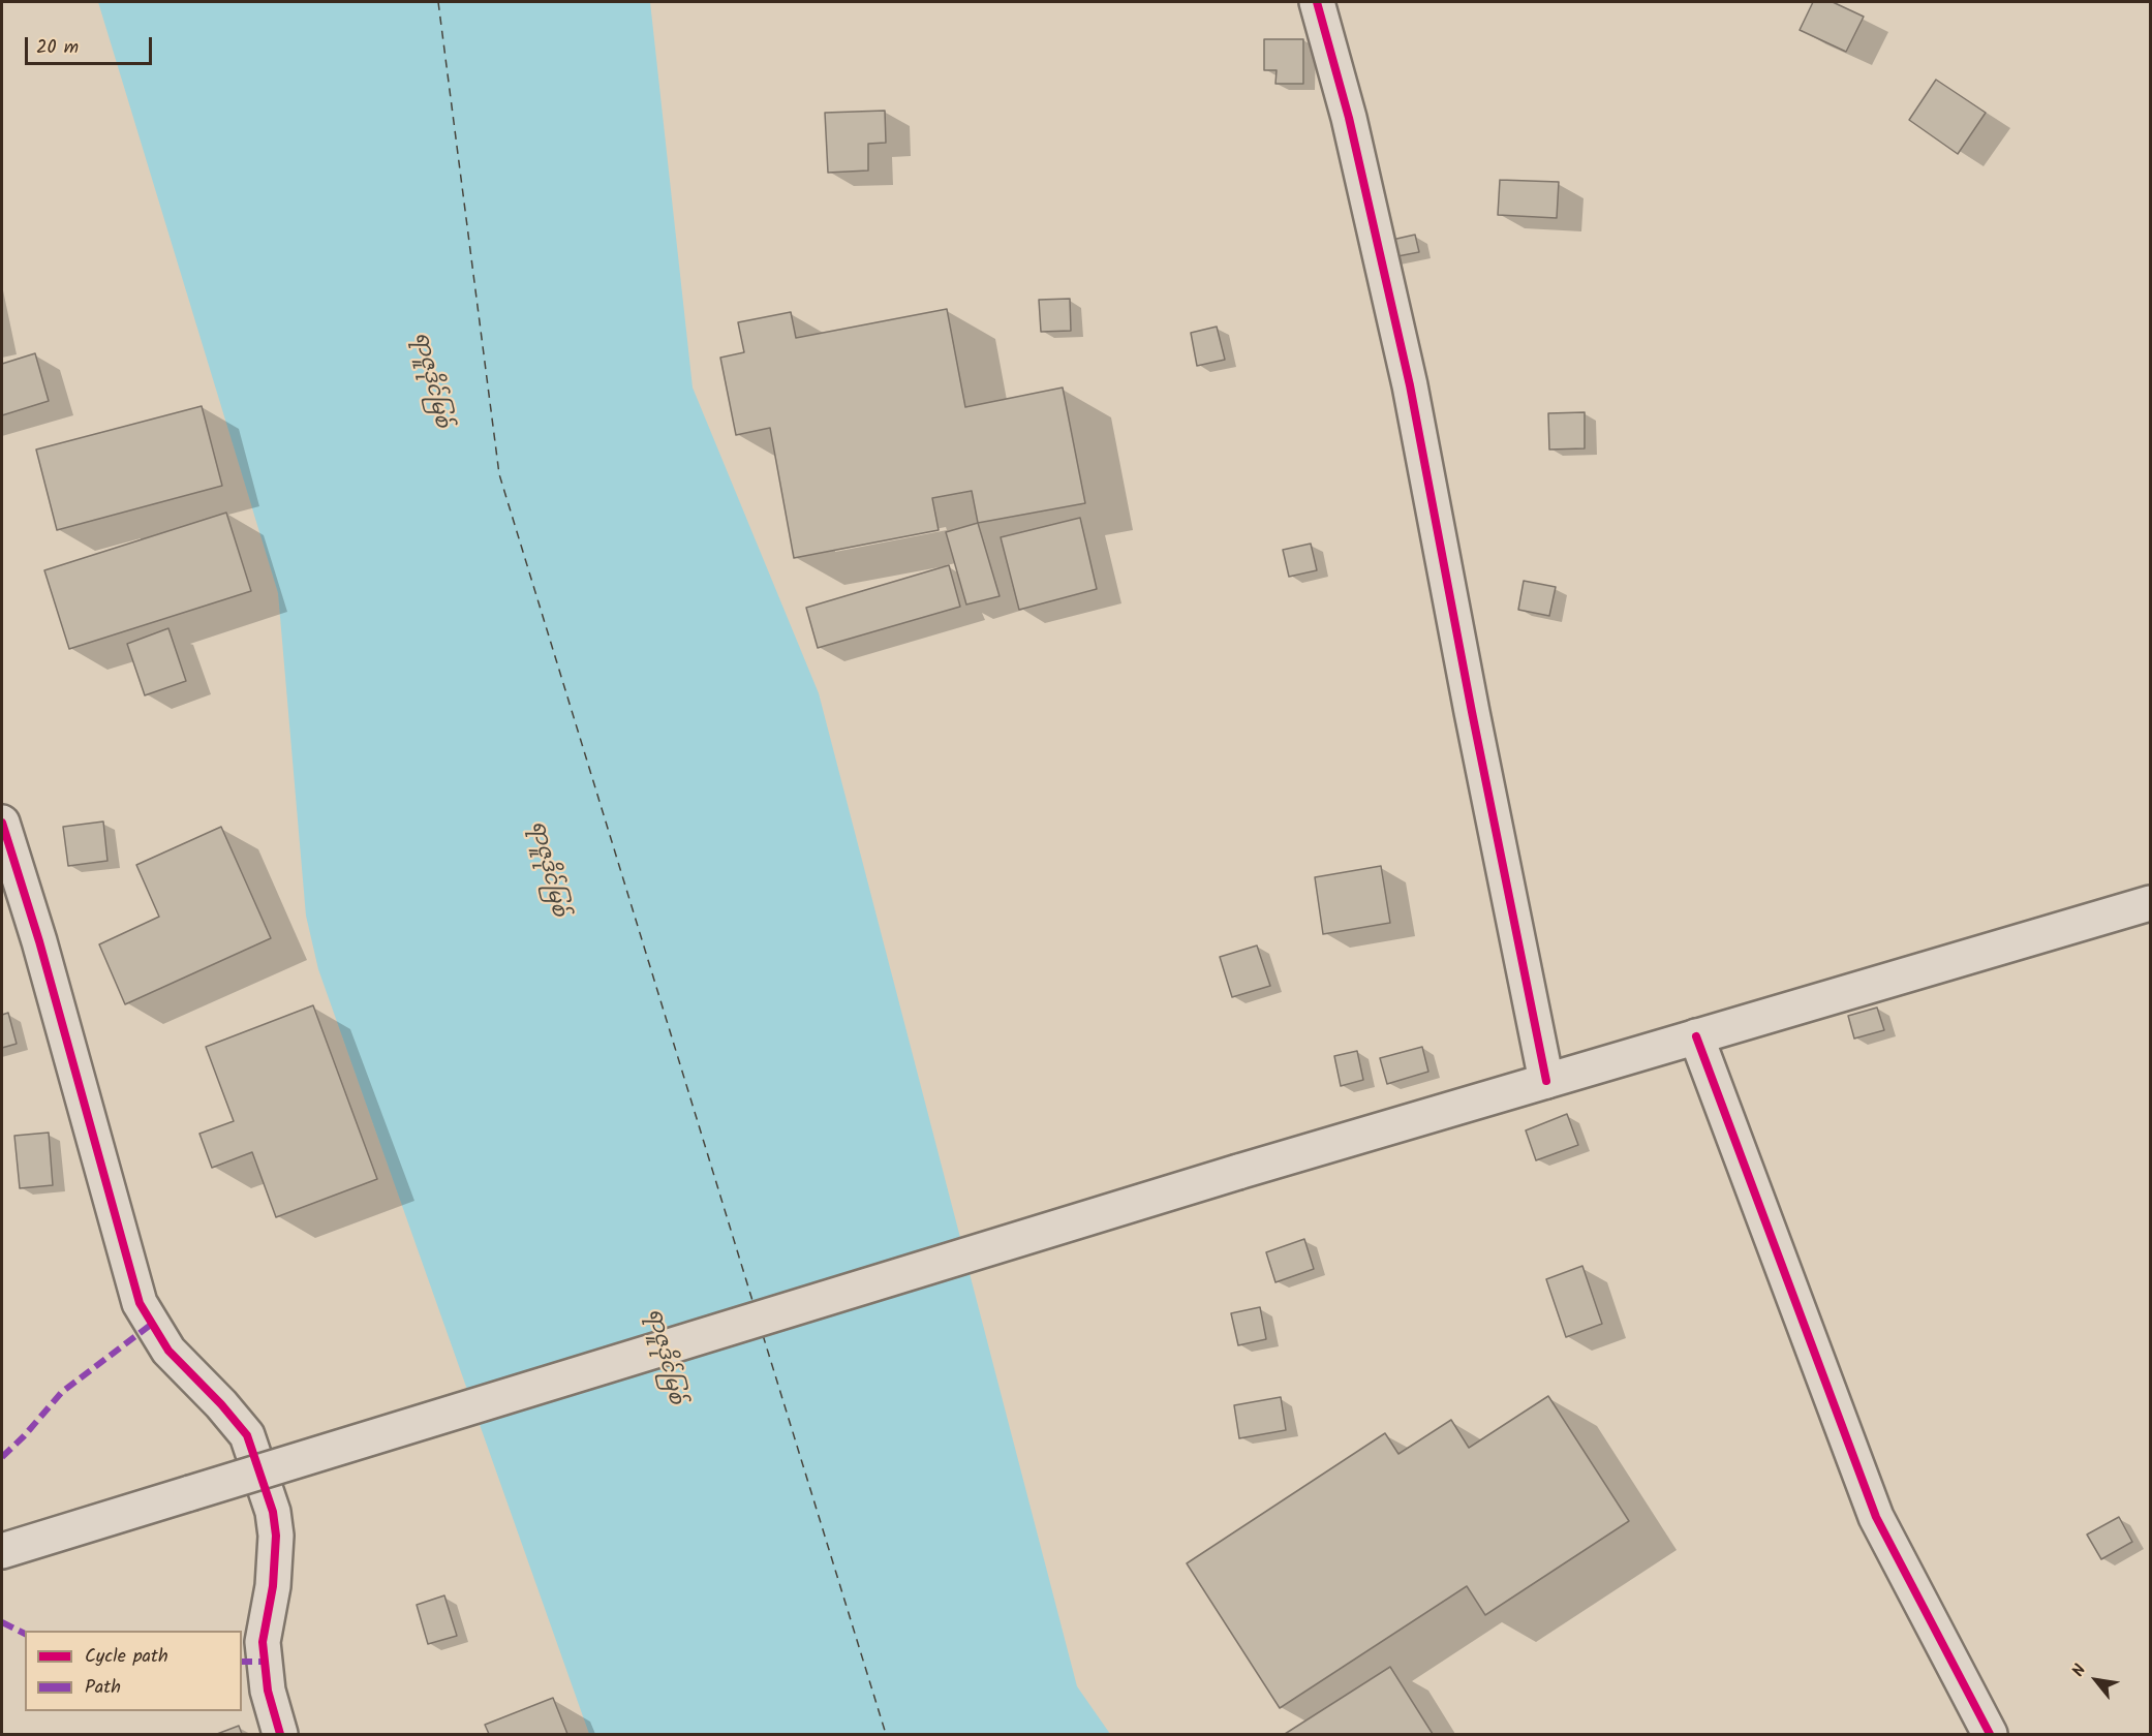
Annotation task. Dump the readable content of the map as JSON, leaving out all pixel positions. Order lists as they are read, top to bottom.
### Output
{
  "water": ["ရာဇူဒိုင်မြစ်"],
  "legend": ["Cycle path", "Path"],
  "scale_bar": "20 m",
  "north": "top left"
}
